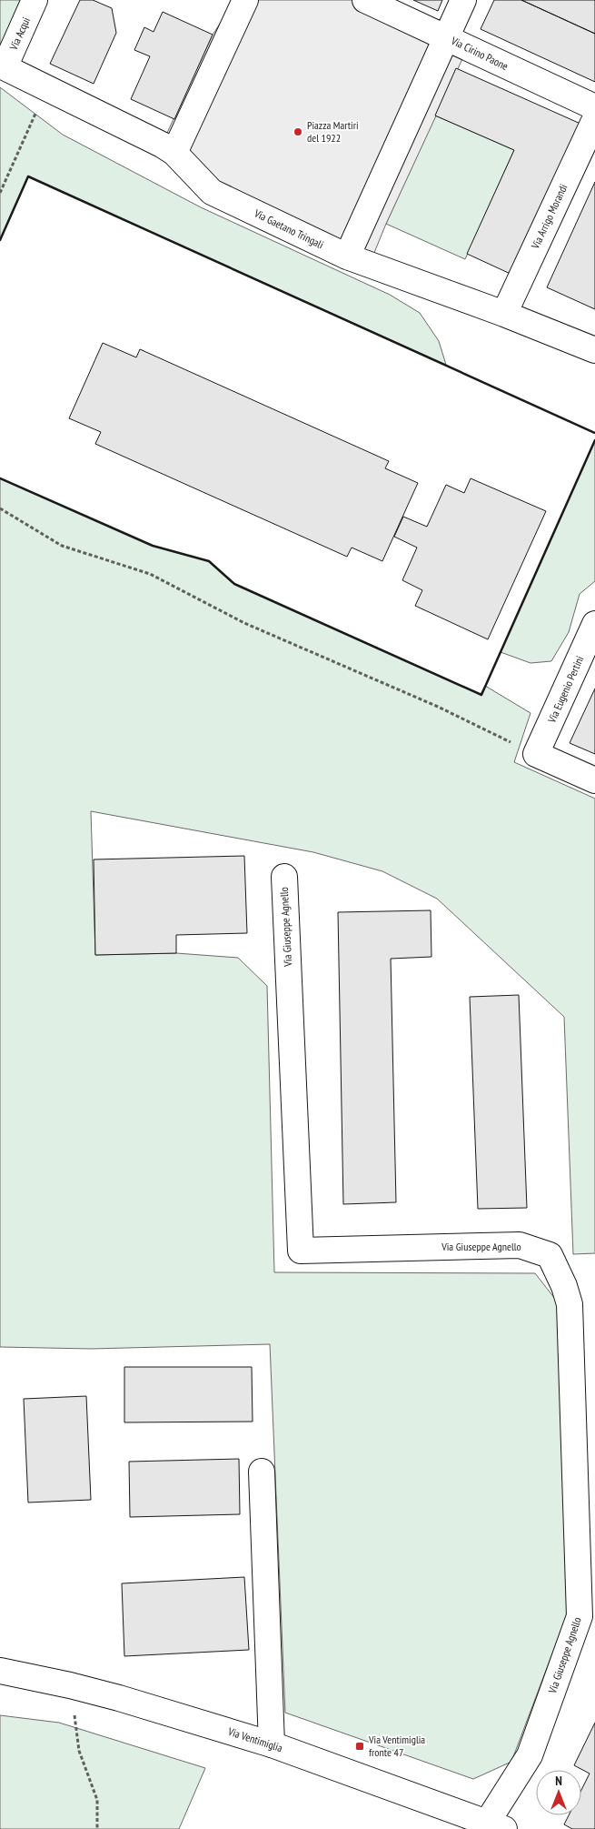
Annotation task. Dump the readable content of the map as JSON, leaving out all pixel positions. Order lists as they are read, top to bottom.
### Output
{
  "streets": {
    "street": [
      "Via Acqui",
      "Via Cirino Paone",
      "Via Arrigo Morandi",
      "Via Gaetano Tringali",
      "Via Eugenio Pertini",
      "Via Giuseppe Agnello",
      "Via Ventimiglia"
    ]
  },
  "crossings": [
    ["Via Acqui", "Via Gaetano Tringali"],
    ["Via Arrigo Morandi", "Via Gaetano Tringali"],
    ["Via Giuseppe Agnello", "Via Ventimiglia"]
  ],
  "places": {
    "other": ["Piazza Martiri del 1922"],
    "transit": ["Via Ventimiglia fronte 47"]
  },
  "north": "top"
}
